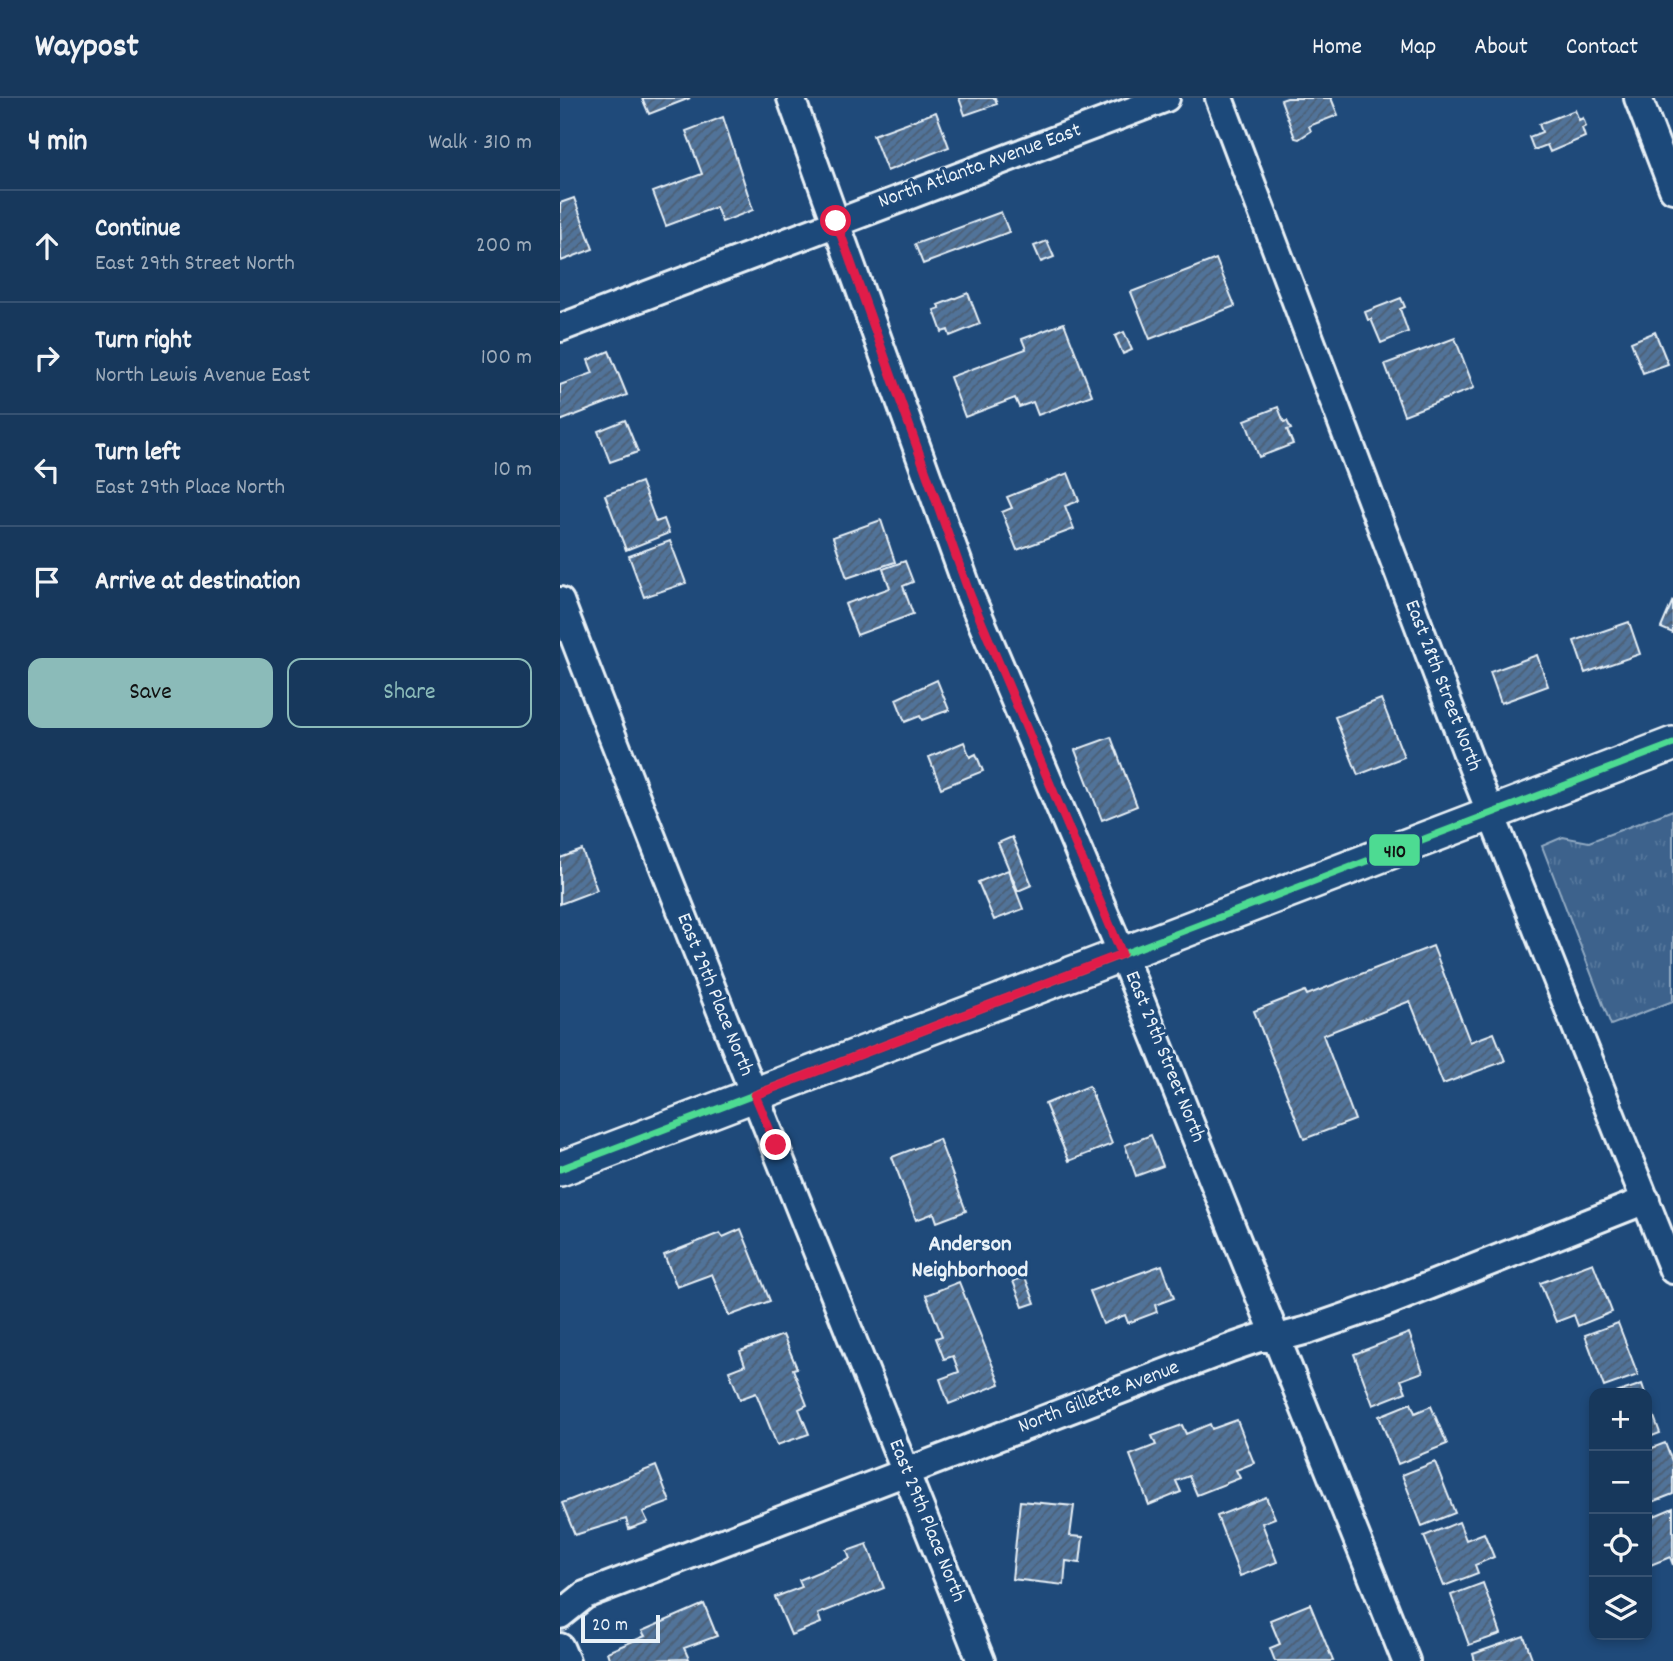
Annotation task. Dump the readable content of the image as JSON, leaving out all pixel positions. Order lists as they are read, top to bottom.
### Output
{
  "streets": {
    "street": [
      "North Atlanta Avenue East",
      "East 28th Street North",
      "East 29th Place North",
      "East 29th Street North",
      "North Gillette Avenue"
    ]
  },
  "crossings": [
    ["North Atlanta Avenue East", "East 29th Street North"],
    ["East 28th Street North", "North Gillette Avenue"],
    ["East 29th Place North", "North Gillette Avenue"],
    ["East 29th Street North", "North Gillette Avenue"]
  ],
  "districts": ["Anderson Neighborhood"],
  "lines": ["transit line 410"],
  "scale_bar": "20 m",
  "page": {
    "header": "Waypost",
    "nav": [
      "Home",
      "Map",
      "About",
      "Contact"
    ],
    "heading": ["4 min", "Walk · 310 m"],
    "list": [
      ["Continue", "East 29th Street North", "200 m"],
      ["Turn right", "North Lewis Avenue East", "100 m"],
      ["Turn left", "East 29th Place North", "10 m"],
      "Arrive at destination"
    ],
    "buttons": ["Save", "Share"],
    "map_buttons": ["+", "−"],
    "scale": "20 m"
  }
}
